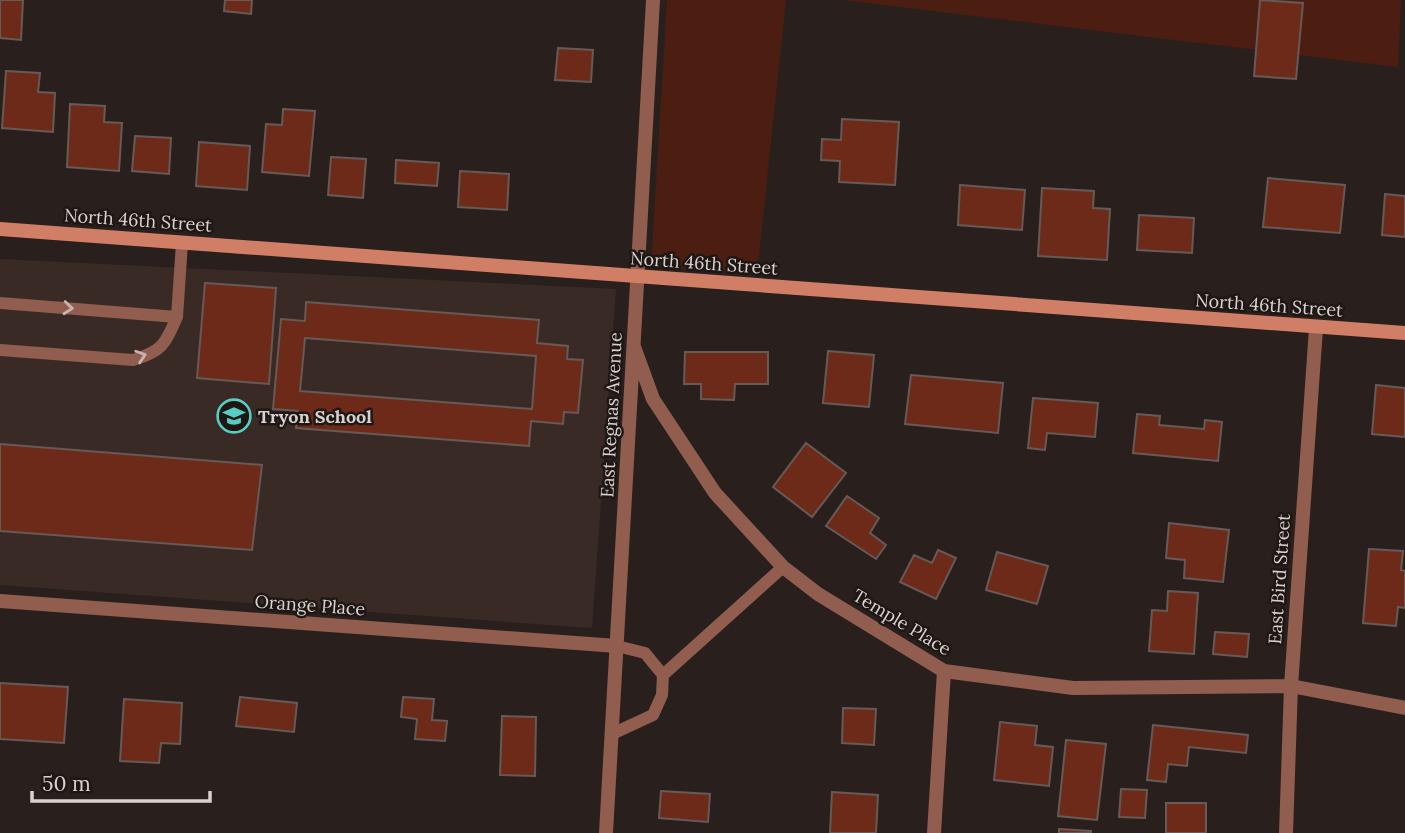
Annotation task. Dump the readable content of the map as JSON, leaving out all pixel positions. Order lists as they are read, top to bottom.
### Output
{
  "streets": {
    "street": [
      "North 46th Street",
      "East Regnas Avenue",
      "East Bird Street",
      "Orange Place",
      "Temple Place"
    ]
  },
  "crossings": [
    ["North 46th Street", "East Regnas Avenue"],
    ["North 46th Street", "East Bird Street"],
    ["East Regnas Avenue", "Orange Place"],
    ["East Regnas Avenue", "Temple Place"],
    ["East Bird Street", "Temple Place"]
  ],
  "places": {
    "school or university": ["Tryon School"]
  },
  "scale_bar": "50 m"
}
